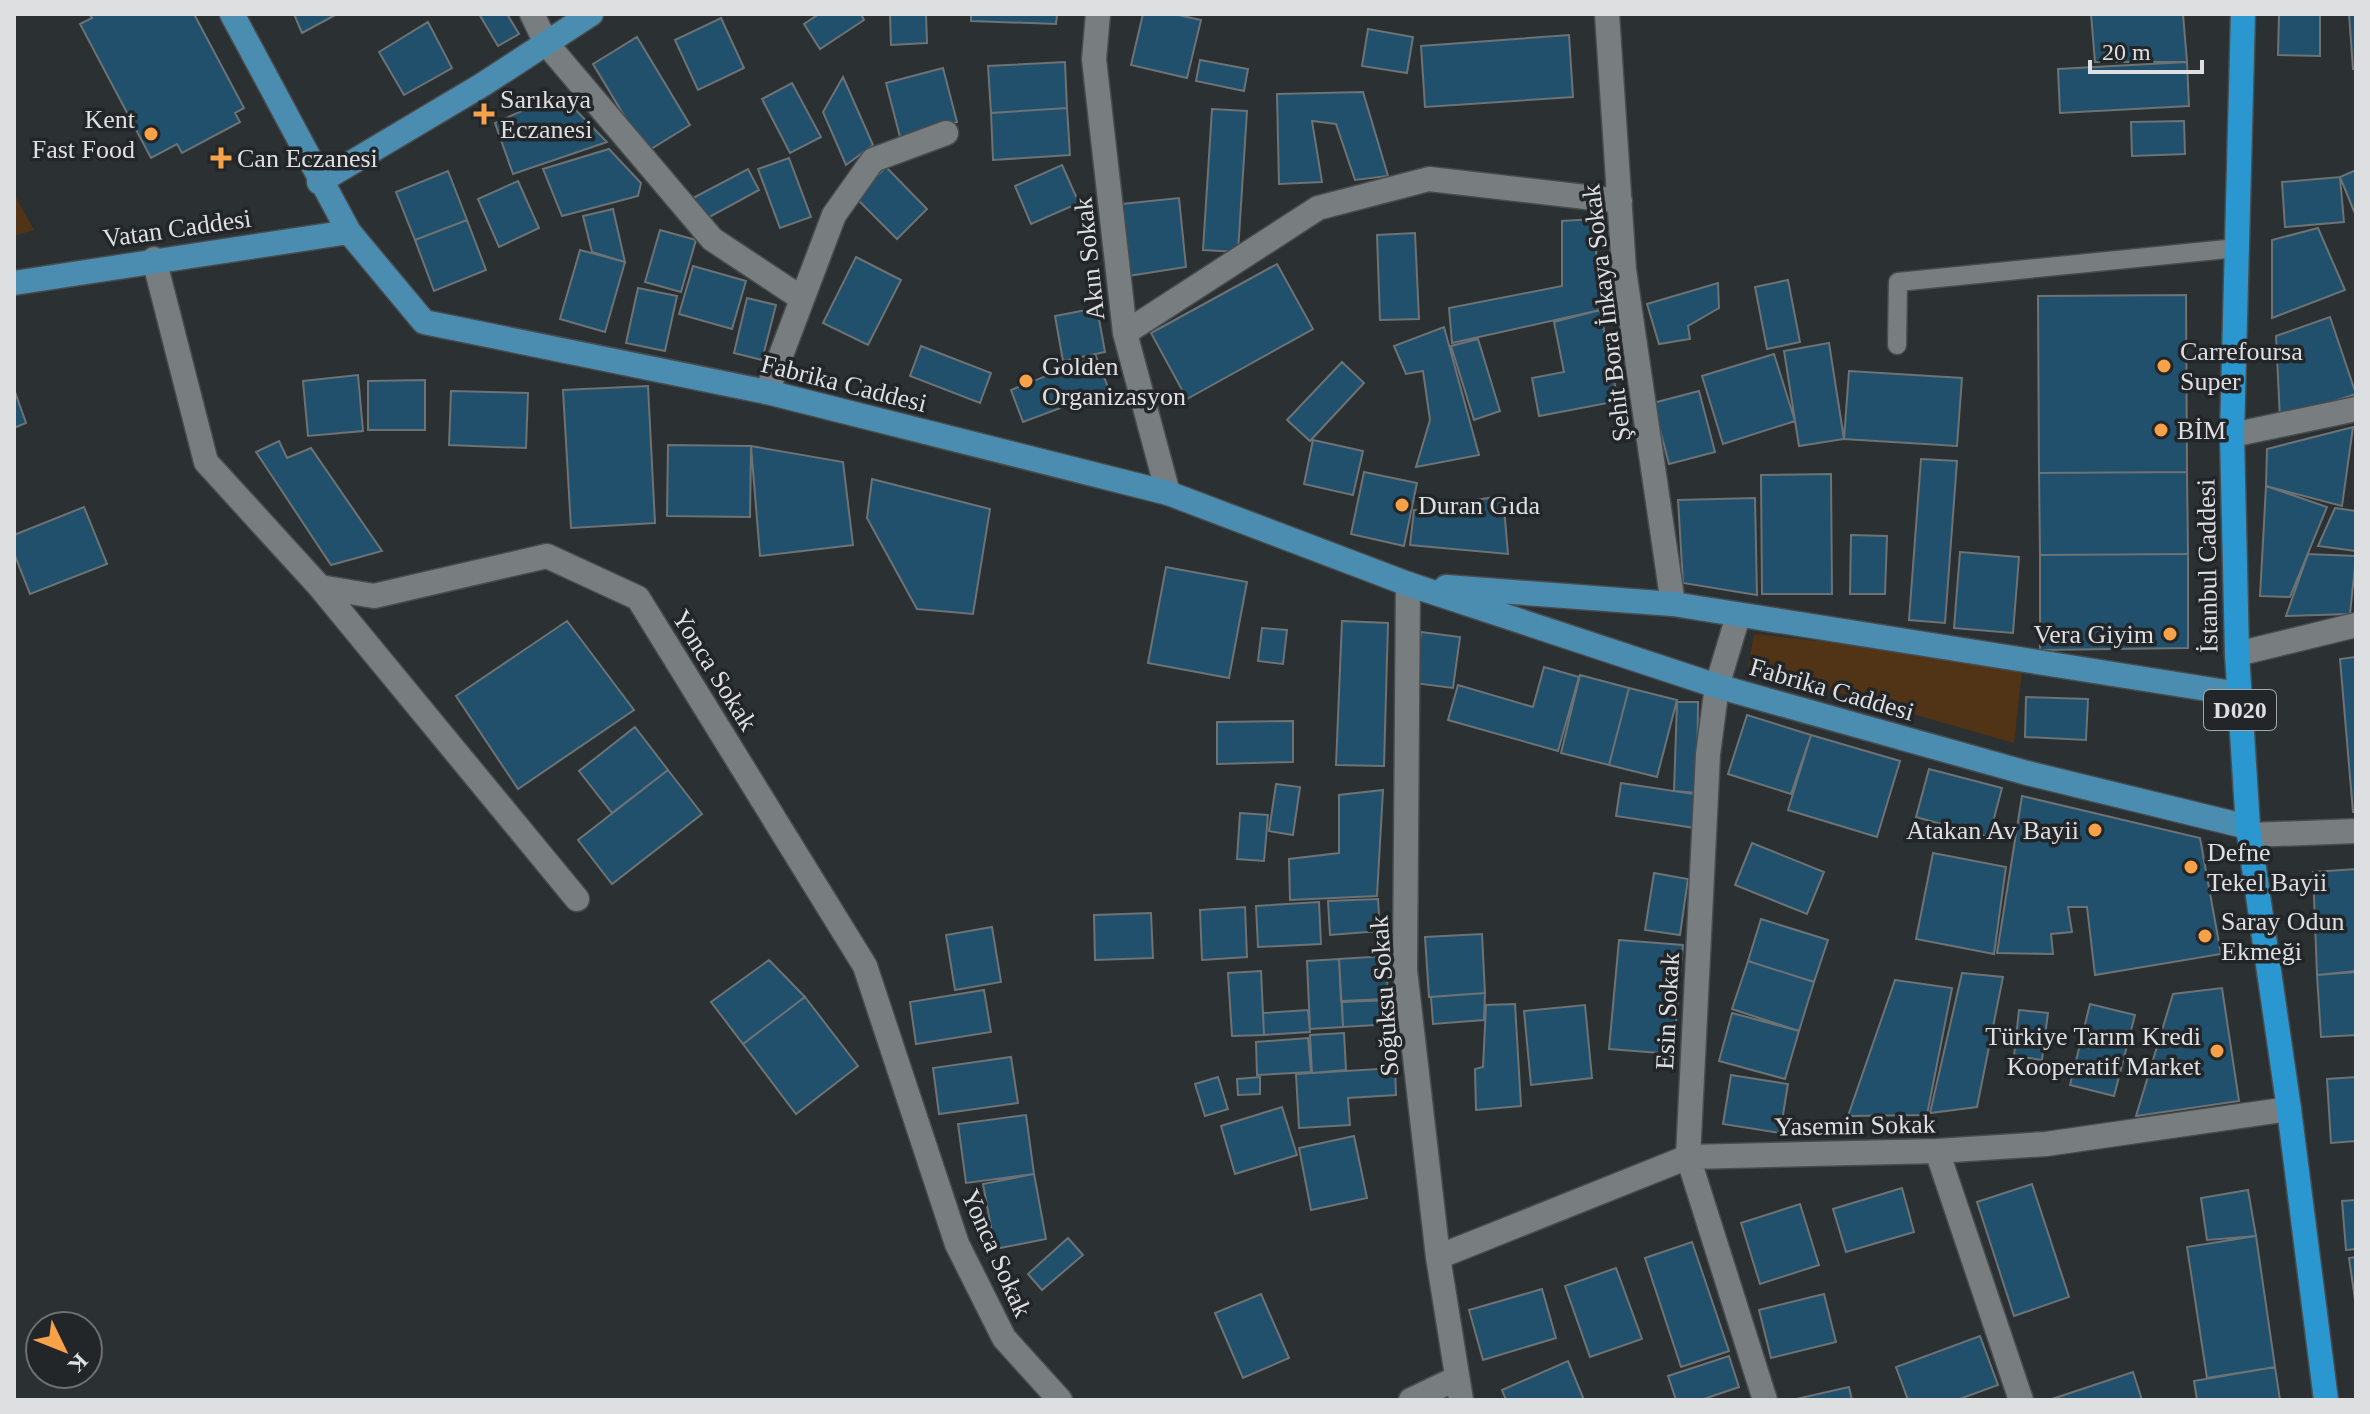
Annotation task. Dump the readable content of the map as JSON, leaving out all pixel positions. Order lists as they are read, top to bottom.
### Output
{
  "streets": {
    "highway": ["İstanbul Caddesi", "D020"],
    "main road": ["Vatan Caddesi", "Fabrika Caddesi"],
    "street": [
      "Akın Sokak",
      "Şehit Bora İnkaya Sokak",
      "Yonca Sokak",
      "Soğuksu Sokak",
      "Esin Sokak",
      "Yasemin Sokak"
    ]
  },
  "crossings": [
    ["Vatan Caddesi", "Fabrika Caddesi"],
    ["Akın Sokak", "Fabrika Caddesi"],
    ["Şehit Bora İnkaya Sokak", "Fabrika Caddesi"],
    ["Fabrika Caddesi", "İstanbul Caddesi"],
    ["Fabrika Caddesi", "Soğuksu Sokak"],
    ["Fabrika Caddesi", "Esin Sokak"],
    ["İstanbul Caddesi", "Yasemin Sokak"],
    ["Soğuksu Sokak", "Yasemin Sokak"],
    ["Esin Sokak", "Yasemin Sokak"]
  ],
  "places": {
    "health": ["Sarıkaya Eczanesi", "Can Eczanesi"],
    "other": [
      "Kent Fast Food",
      "Carrefoursa Super",
      "Golden Organizasyon",
      "BİM",
      "Duran Gıda",
      "Vera Giyim",
      "Atakan Av Bayii",
      "Defne Tekel Bayii",
      "Saray Odun Ekmeği",
      "Türkiye Tarım Kredi Kooperatif Market"
    ]
  },
  "scale_bar": "20 m",
  "north": "bottom right"
}
